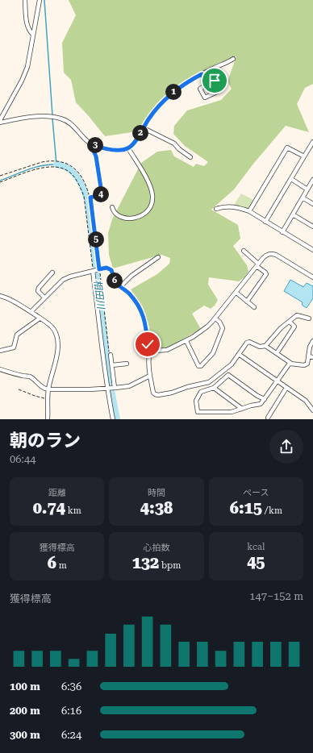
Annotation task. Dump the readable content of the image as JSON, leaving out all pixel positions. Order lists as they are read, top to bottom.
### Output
{
  "water": ["相田川"],
  "page": {
    "pins": [
      "1",
      "2",
      "3",
      "4",
      "5",
      "6"
    ],
    "heading": ["朝のラン", "06:44"],
    "stats": [
      ["距離", "0.74 km"],
      ["時間", "4:38"],
      ["ペース", "6:15 /km"],
      ["獲得標高", "6 m"],
      ["心拍数", "132 bpm"],
      ["kcal", "45"]
    ],
    "chart": ["獲得標高", "147–152 m"],
    "list": [
      {
        "name": "100 m",
        "note": "6:36"
      },
      {
        "name": "200 m",
        "note": "6:16"
      },
      {
        "name": "300 m",
        "note": "6:24"
      }
    ]
  }
}
